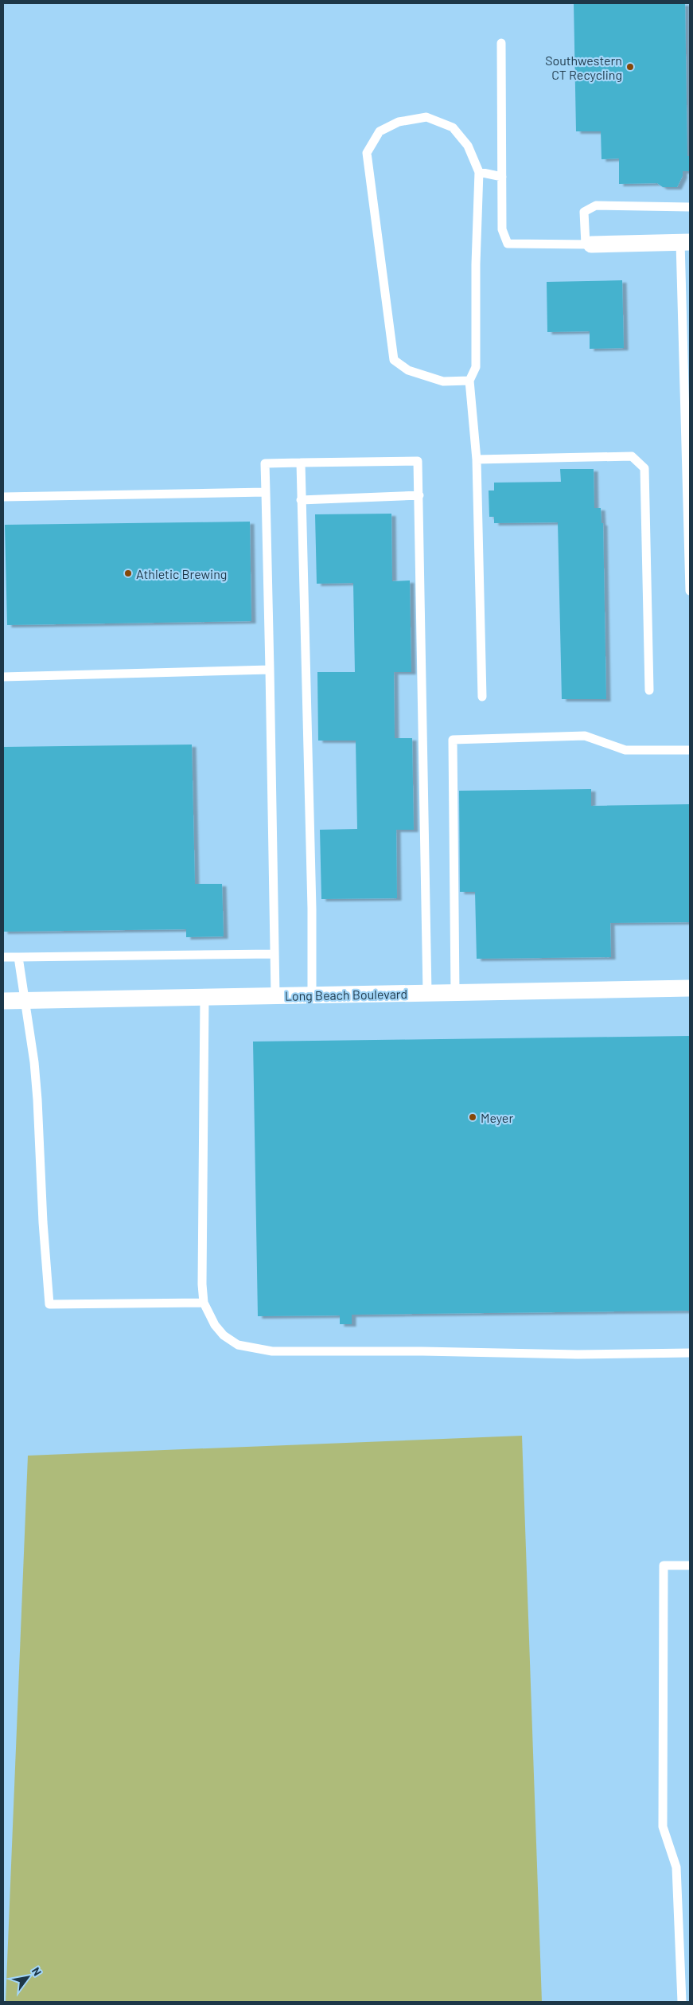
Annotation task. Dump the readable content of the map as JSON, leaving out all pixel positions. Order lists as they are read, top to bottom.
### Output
{
  "streets": {
    "street": ["Long Beach Boulevard"]
  },
  "places": ["Southwestern CT Recycling", "Athletic Brewing", "Meyer"],
  "north": "top right"
}
